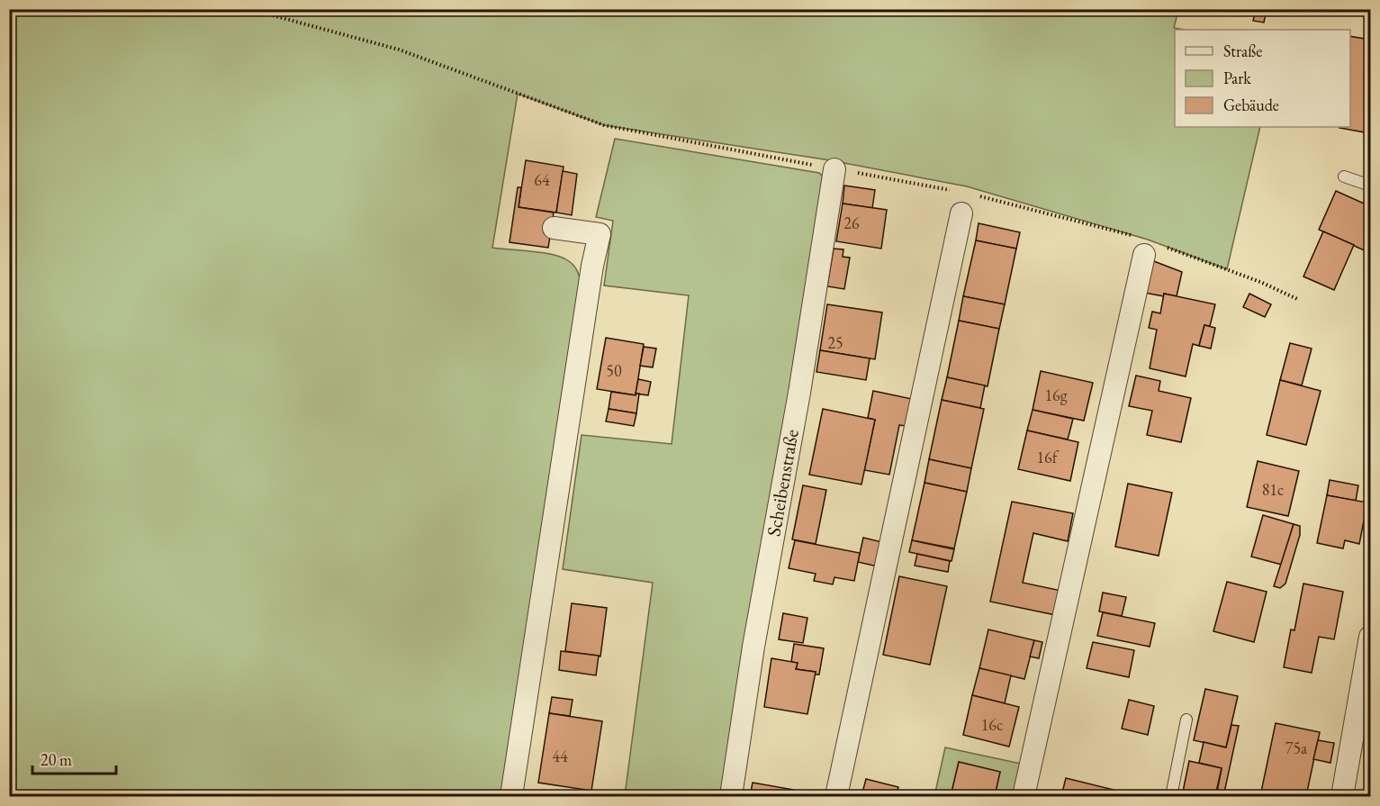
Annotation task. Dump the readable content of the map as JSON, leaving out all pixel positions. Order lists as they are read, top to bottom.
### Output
{
  "streets": {
    "street": ["Scheibenstraße"]
  },
  "house_numbers": [
    "64",
    "26",
    "25",
    "50",
    "16g",
    "16f",
    "81c",
    "16c",
    "75a",
    "44"
  ],
  "legend": ["Straße", "Park", "Gebäude"],
  "scale_bar": "20 m"
}
